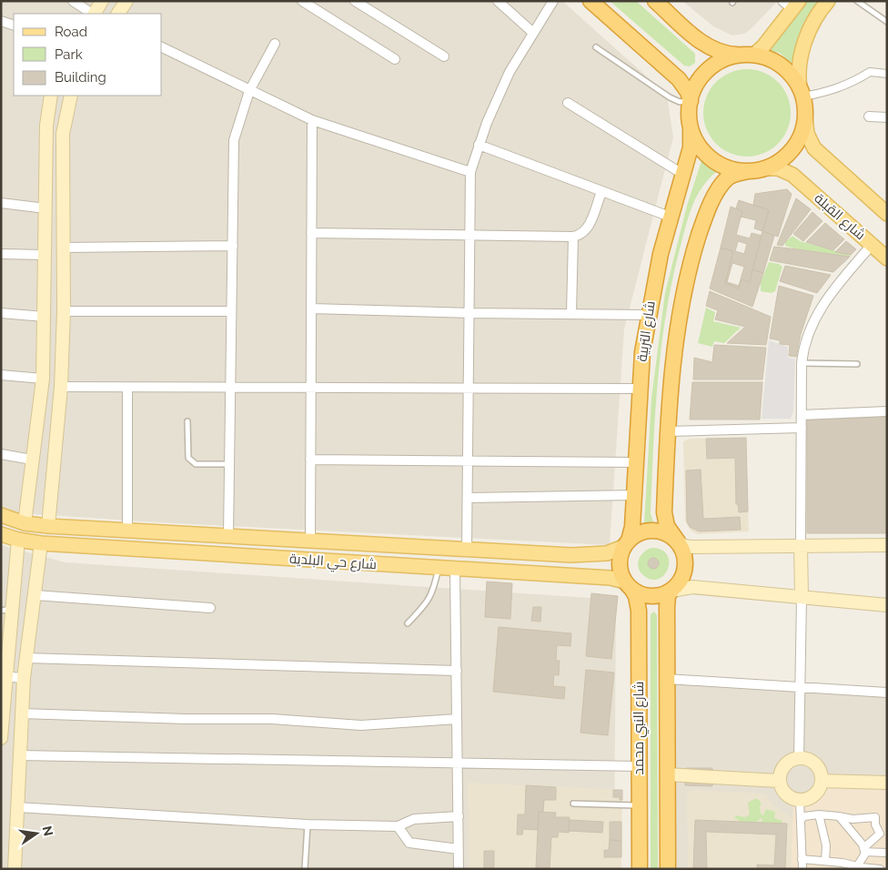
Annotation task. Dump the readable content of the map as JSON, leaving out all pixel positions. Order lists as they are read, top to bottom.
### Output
{
  "streets": {
    "highway": ["شارع التربية", "شارع النبي محمد"],
    "main road": ["شارع القبلة", "شارع حي البلدية"]
  },
  "crossings": [
    ["شارع القبلة", "شارع التربية"],
    ["شارع التربية", "شارع حي البلدية"],
    ["شارع التربية", "شارع النبي محمد"],
    ["شارع حي البلدية", "شارع النبي محمد"]
  ],
  "legend": ["Road", "Park", "Building"],
  "north": "right"
}
